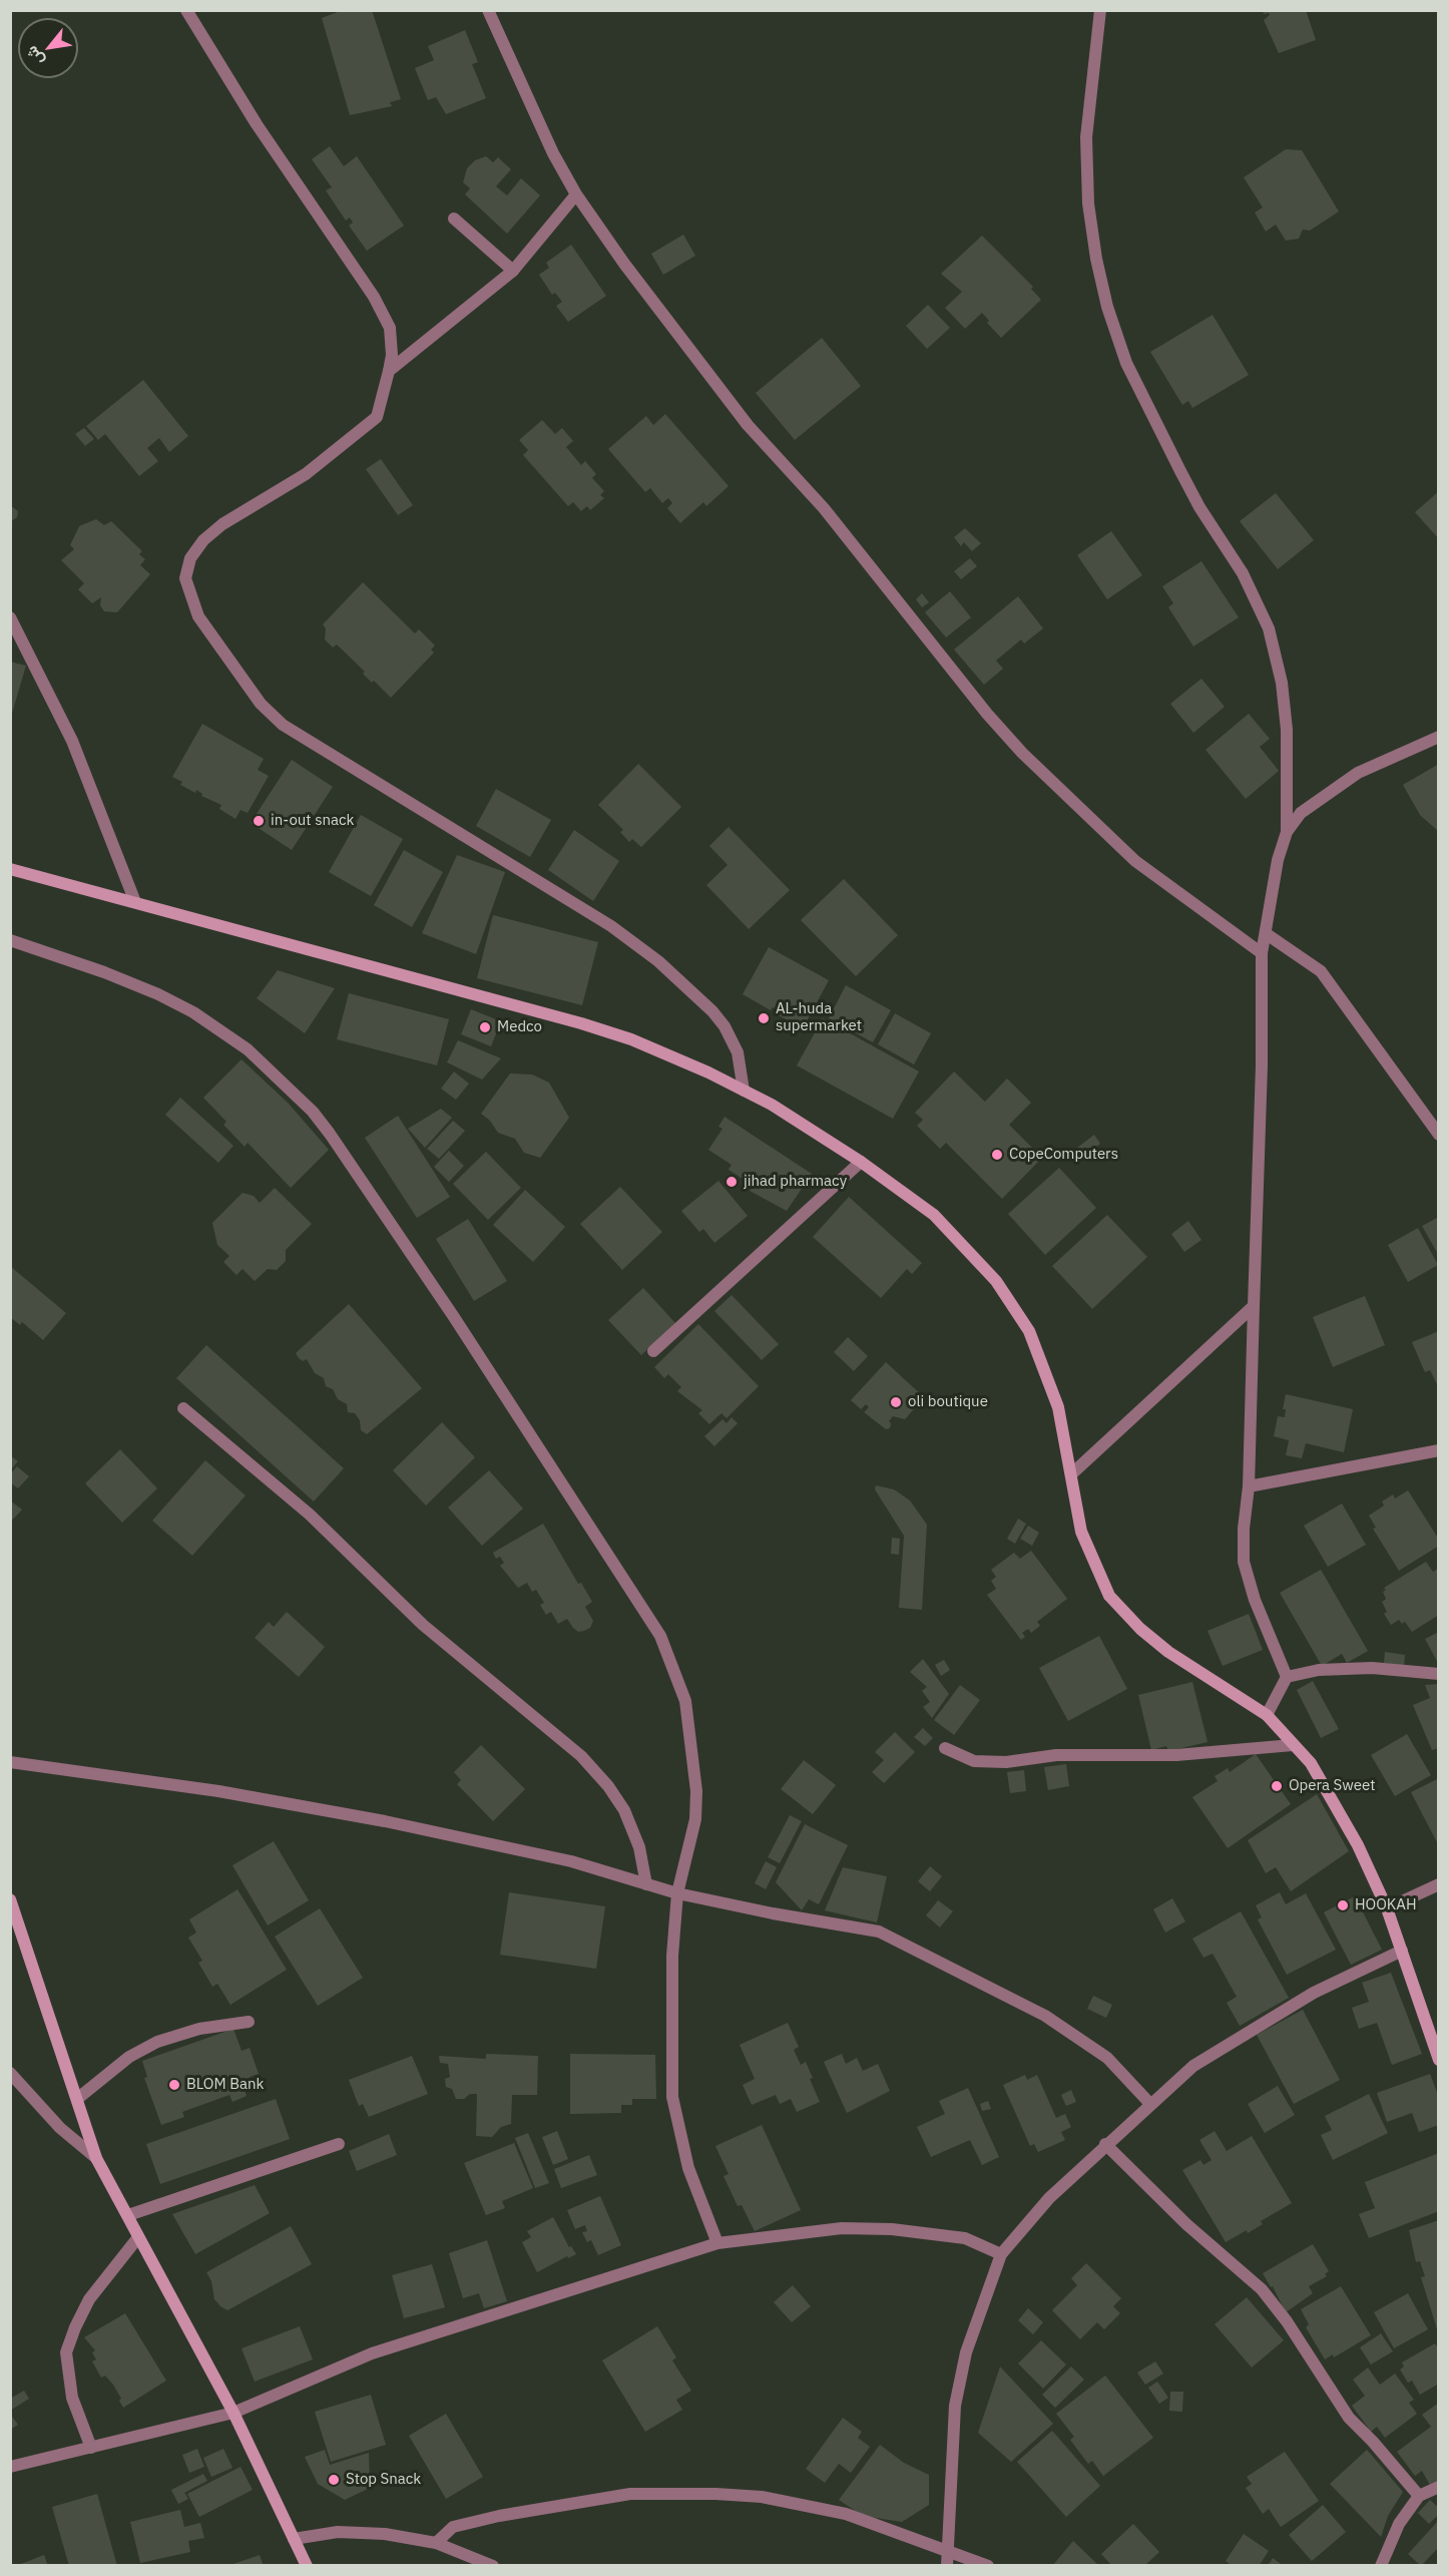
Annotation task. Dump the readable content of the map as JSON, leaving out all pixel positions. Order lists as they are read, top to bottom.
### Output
{
  "places": [
    "in-out snack",
    "AL-huda supermarket",
    "Medco",
    "CopeComputers",
    "jihad pharmacy",
    "oli boutique",
    "Opera Sweet",
    "HOOKAH",
    "BLOM Bank",
    "Stop Snack"
  ],
  "north": "bottom left"
}
